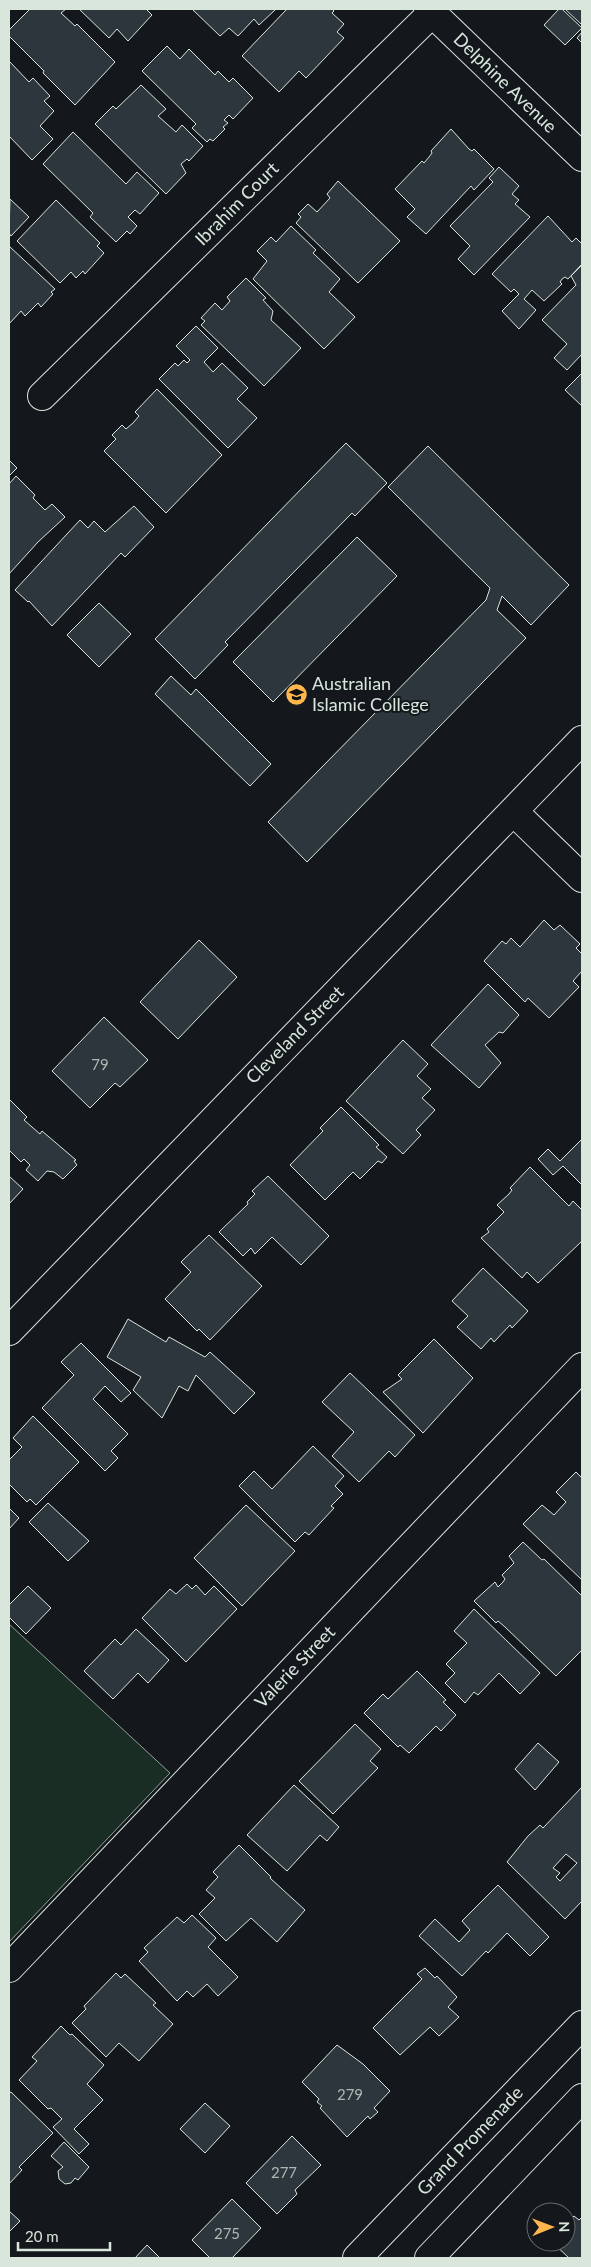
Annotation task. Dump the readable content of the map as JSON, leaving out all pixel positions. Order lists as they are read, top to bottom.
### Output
{
  "streets": {
    "street": [
      "Delphine Avenue",
      "Ibrahim Court",
      "Cleveland Street",
      "Valerie Street",
      "Grand Promenade"
    ]
  },
  "crossings": [
    ["Delphine Avenue", "Ibrahim Court"]
  ],
  "places": {
    "school or university": ["Australian Islamic College"]
  },
  "house_numbers": [
    "79",
    "279",
    "277",
    "275"
  ],
  "scale_bar": "20 m",
  "north": "right"
}
